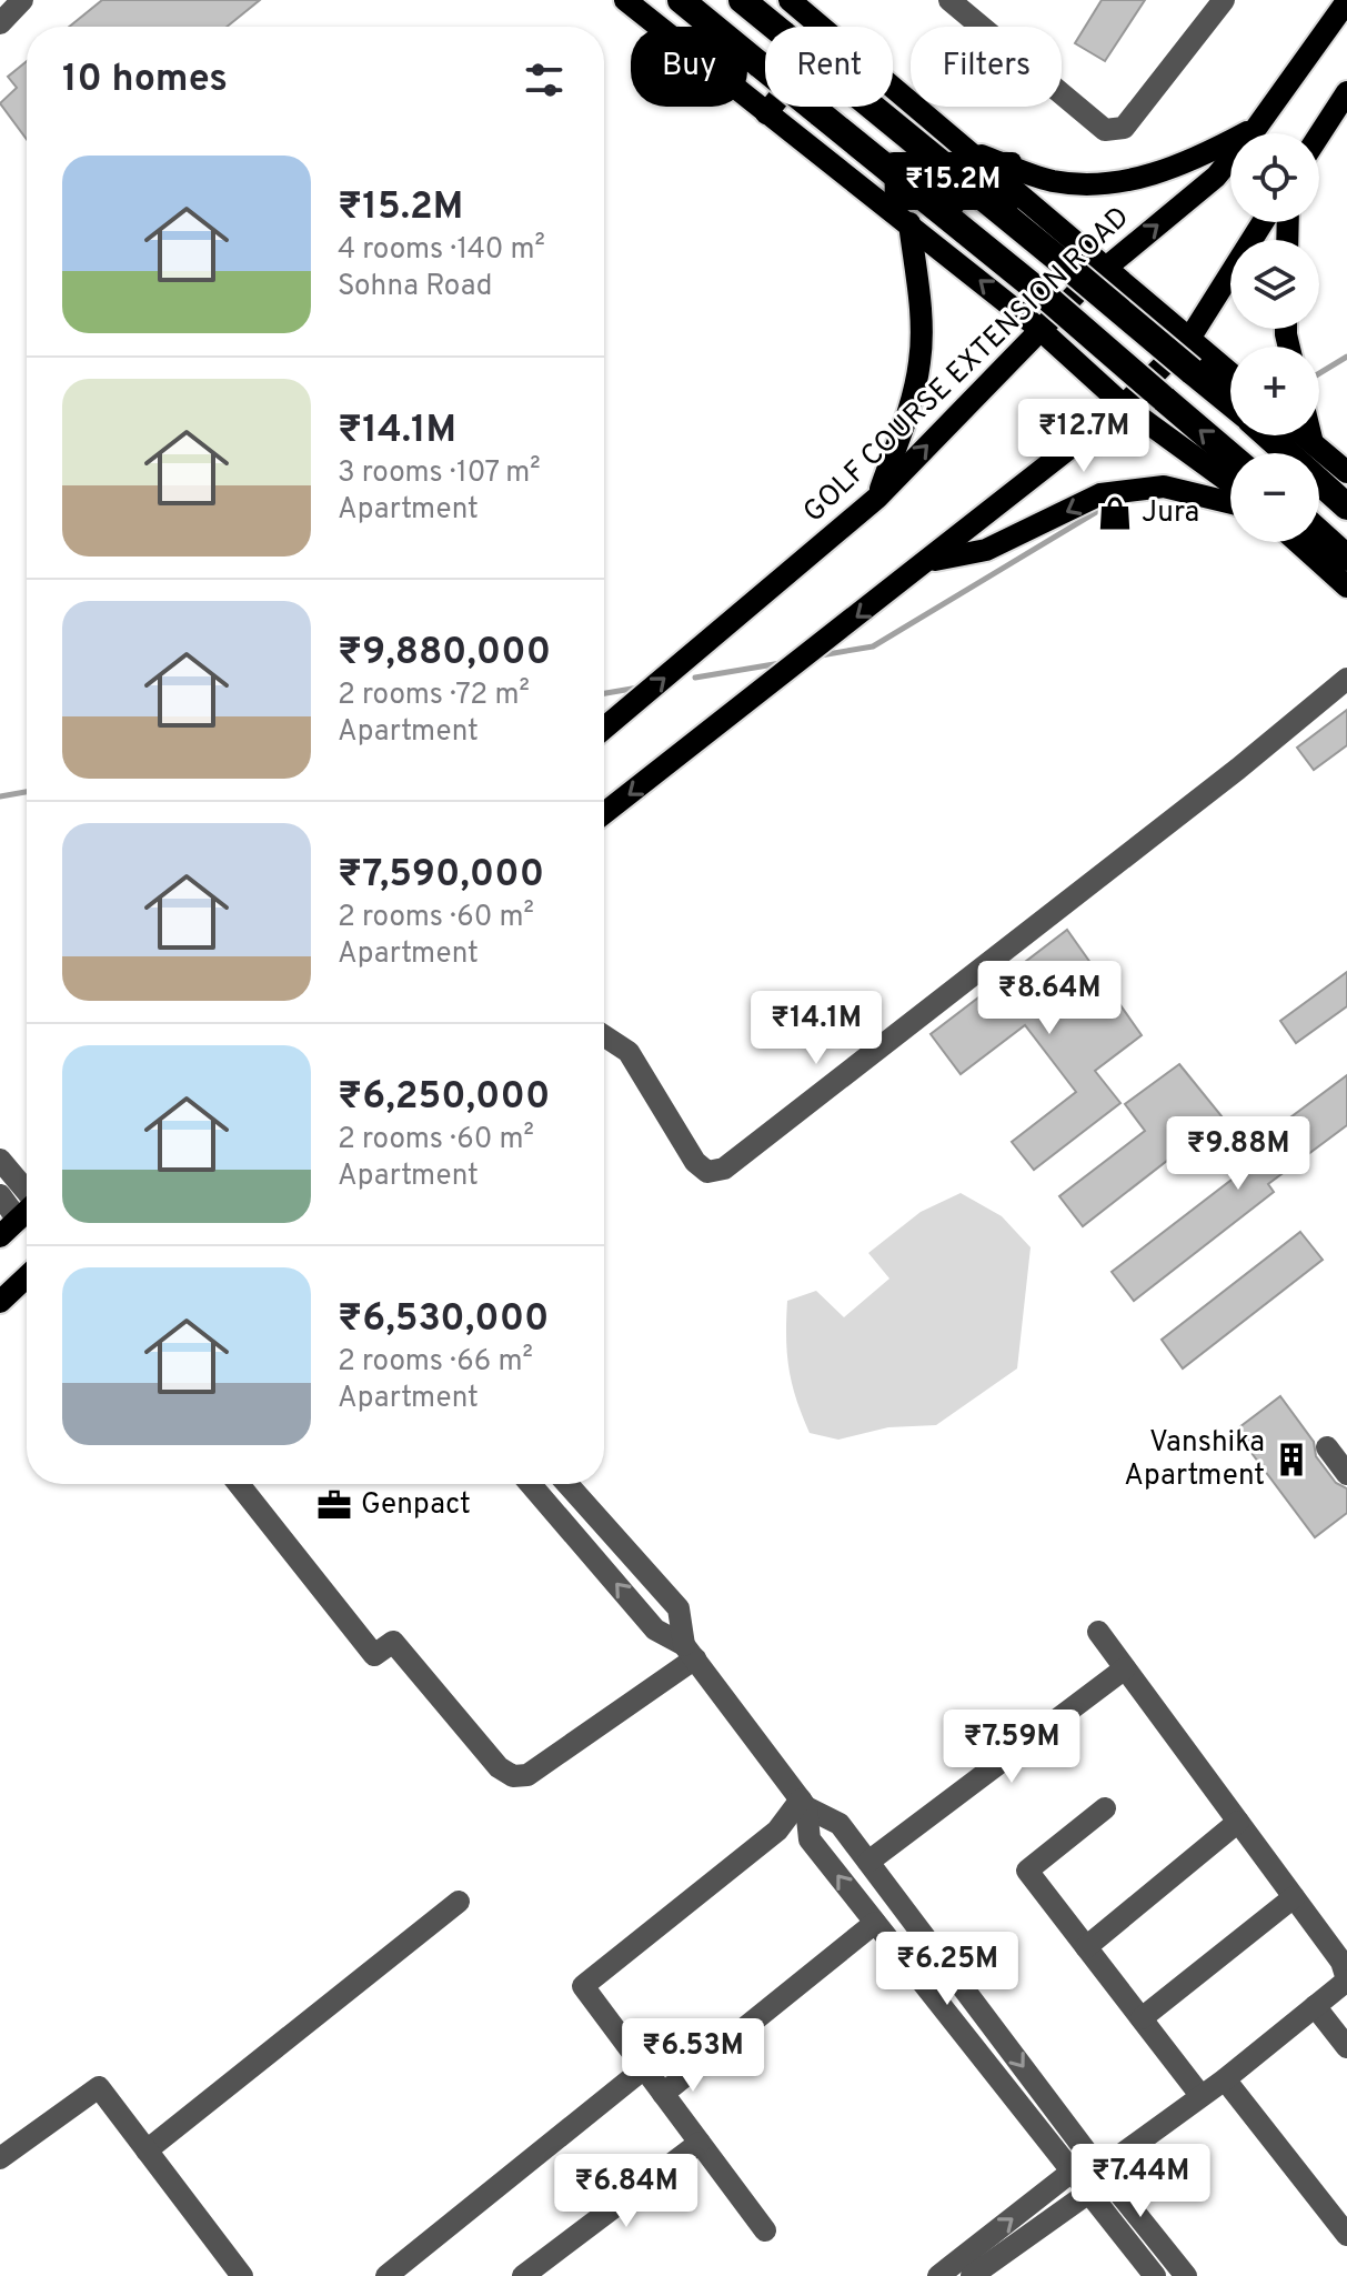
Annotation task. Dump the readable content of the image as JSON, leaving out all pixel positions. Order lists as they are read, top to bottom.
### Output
{
  "streets": {
    "main road": ["GOLF COURSE EXTENSION ROAD"]
  },
  "places": {
    "shop": ["Jura"],
    "building": ["Vanshika Apartment"],
    "office": ["Genpact"]
  },
  "page": {
    "chip": ["Buy", "Rent", "Filters"],
    "heading": "10 homes",
    "map_buttons": ["+", "−"],
    "list": [
      {
        "name": "₹15.2M",
        "note": "4 rooms · 140 m² · Sohna Road"
      },
      {
        "name": "₹14.1M",
        "note": "3 rooms · 107 m² · Apartment"
      },
      {
        "name": "₹9,880,000",
        "note": "2 rooms · 72 m² · Apartment"
      },
      {
        "name": "₹7,590,000",
        "note": "2 rooms · 60 m² · Apartment"
      },
      {
        "name": "₹6,250,000",
        "note": "2 rooms · 60 m² · Apartment"
      },
      {
        "name": "₹6,530,000",
        "note": "2 rooms · 66 m² · Apartment"
      }
    ],
    "price": [
      "₹15.2M",
      "₹12.7M",
      "₹8.64M",
      "₹14.1M",
      "₹9.88M",
      "₹7.59M",
      "₹6.25M",
      "₹6.53M",
      "₹7.44M",
      "₹6.84M"
    ]
  }
}
